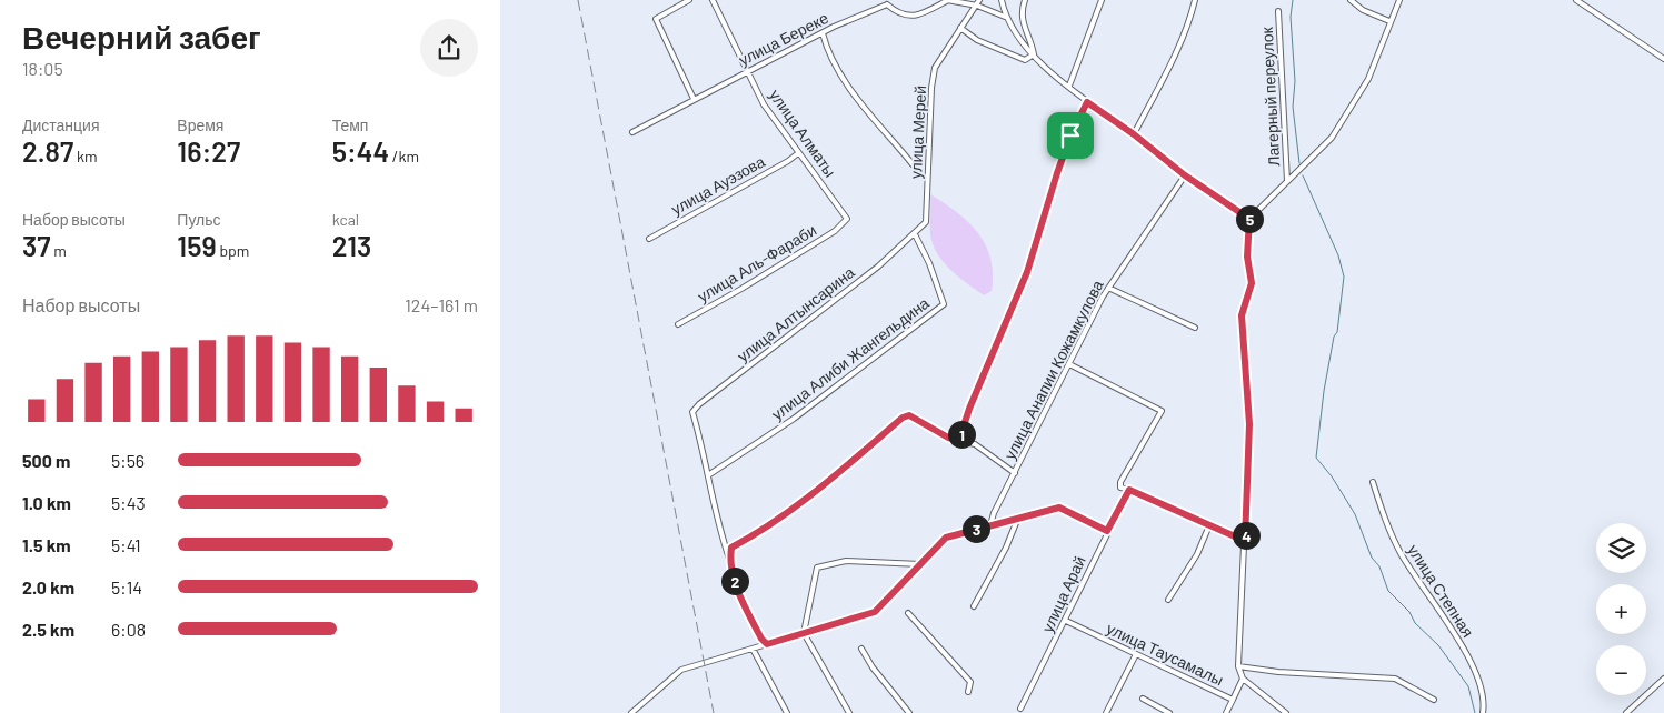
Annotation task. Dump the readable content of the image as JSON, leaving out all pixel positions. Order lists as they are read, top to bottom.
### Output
{
  "streets": {
    "street": [
      "улица Береке",
      "Лагерный переулок",
      "улица Мерей",
      "улица Алматы",
      "улица Ауэзова",
      "улица Аль-Фараби",
      "улица Алтынсарина",
      "улица Алиби Жангельдина",
      "улица Анапии Кожамкулова",
      "улица Степная",
      "улица Арай",
      "улица Таусамалы"
    ]
  },
  "crossings": [
    ["улица Береке", "улица Алматы"],
    ["улица Мерей", "улица Алтынсарина"],
    ["улица Мерей", "улица Алиби Жангельдина"],
    ["улица Алматы", "улица Ауэзова"],
    ["улица Алматы", "улица Аль-Фараби"],
    ["улица Алтынсарина", "улица Алиби Жангельдина"],
    ["улица Арай", "улица Таусамалы"]
  ],
  "page": {
    "heading": ["Вечерний забег", "18:05"],
    "stats": [
      ["Дистанция", "2.87 km"],
      ["Время", "16:27"],
      ["Темп", "5:44 /km"],
      ["Набор высоты", "37 m"],
      ["Пульс", "159 bpm"],
      ["kcal", "213"]
    ],
    "pins": [
      "5",
      "1",
      "3",
      "4",
      "2"
    ],
    "chart": ["Набор высоты", "124–161 m"],
    "list": [
      {
        "name": "500 m",
        "note": "5:56"
      },
      {
        "name": "1.0 km",
        "note": "5:43"
      },
      {
        "name": "1.5 km",
        "note": "5:41"
      },
      {
        "name": "2.0 km",
        "note": "5:14"
      },
      {
        "name": "2.5 km",
        "note": "6:08"
      }
    ],
    "map_buttons": ["+", "−"]
  }
}
